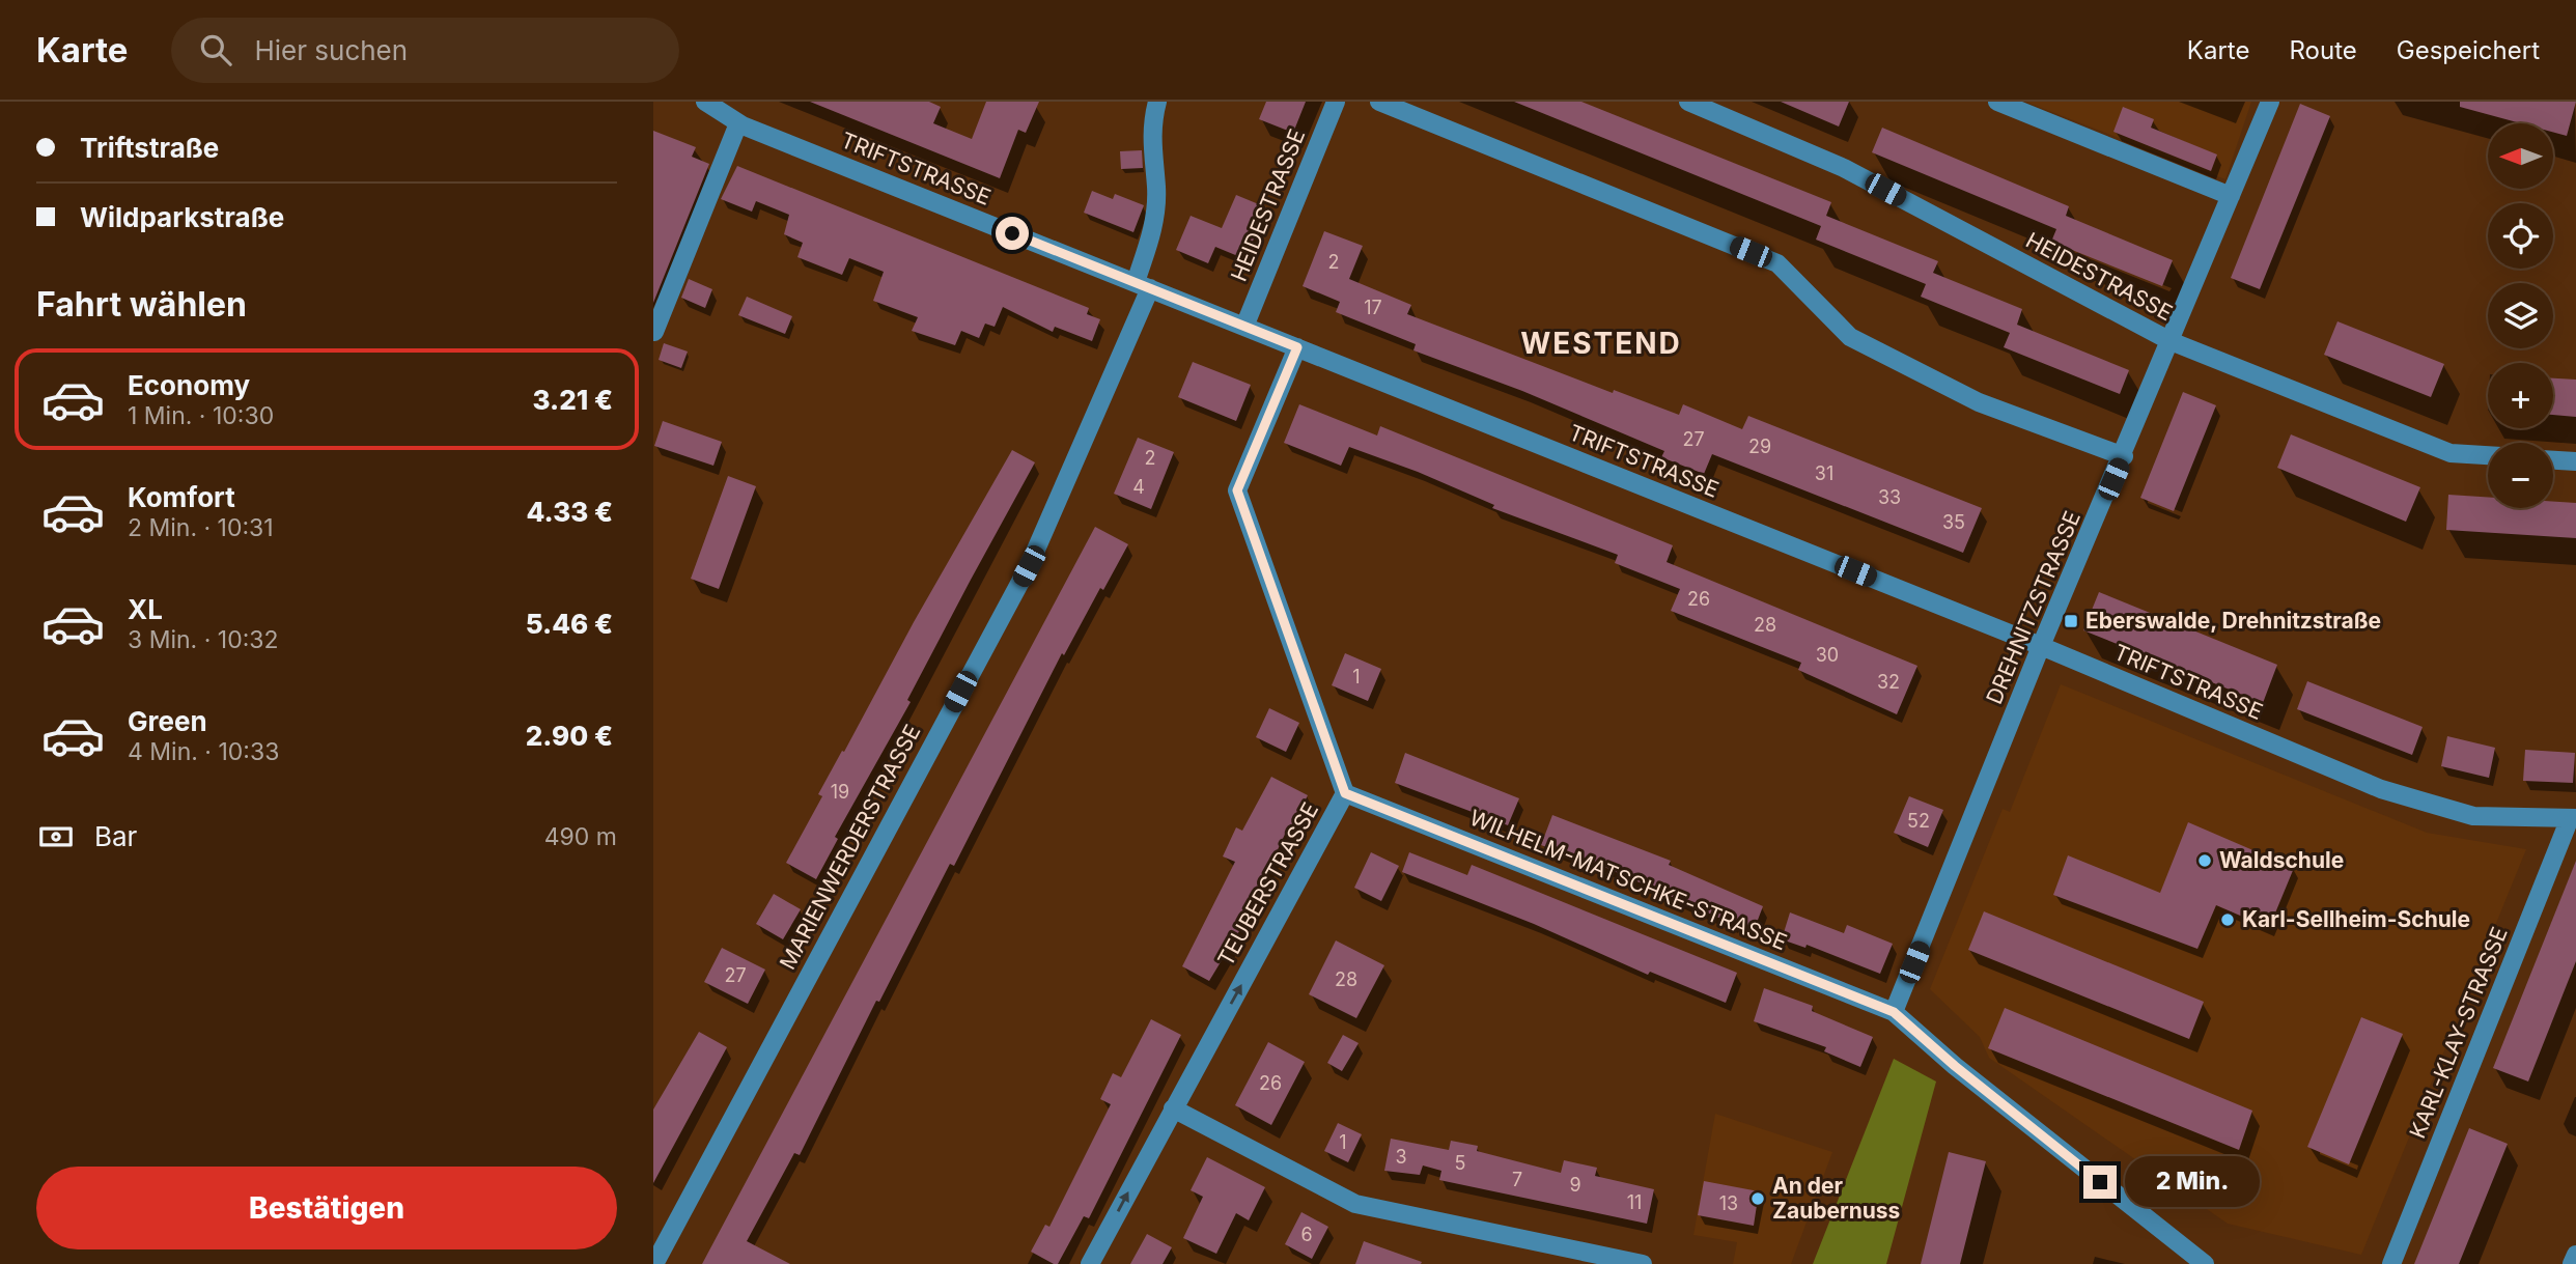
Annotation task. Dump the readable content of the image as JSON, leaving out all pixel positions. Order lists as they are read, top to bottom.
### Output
{
  "streets": {
    "street": [
      "TRIFTSTRASSE",
      "HEIDESTRASSE",
      "DREHNITZSTRASSE",
      "MARIENWERDERSTRASSE",
      "WILHELM-MATSCHKE-STRASSE",
      "TEUBERSTRASSE",
      "KARL-KLAY-STRASSE"
    ]
  },
  "crossings": [
    ["TRIFTSTRASSE", "HEIDESTRASSE"],
    ["TRIFTSTRASSE", "DREHNITZSTRASSE"],
    ["TRIFTSTRASSE", "MARIENWERDERSTRASSE"],
    ["TRIFTSTRASSE", "TEUBERSTRASSE"],
    ["TRIFTSTRASSE", "KARL-KLAY-STRASSE"],
    ["HEIDESTRASSE", "DREHNITZSTRASSE"],
    ["DREHNITZSTRASSE", "WILHELM-MATSCHKE-STRASSE"],
    ["WILHELM-MATSCHKE-STRASSE", "TEUBERSTRASSE"]
  ],
  "one_way": ["TEUBERSTRASSE"],
  "districts": ["WESTEND"],
  "places": {
    "transit": ["Eberswalde, Drehnitzstraße"],
    "other": ["Waldschule", "Karl-Sellheim-Schule", "An der Zaubernuss"]
  },
  "house_numbers": [
    "2",
    "17",
    "27",
    "29",
    "2",
    "31",
    "4",
    "33",
    "35",
    "26",
    "28",
    "30",
    "1",
    "32",
    "19",
    "52",
    "27",
    "28",
    "26",
    "1",
    "3",
    "5",
    "7",
    "9",
    "11",
    "13",
    "6"
  ],
  "north": "left",
  "page": {
    "header": "Karte",
    "search": "Hier suchen",
    "nav": ["Karte", "Route", "Gespeichert"],
    "banner": ["Triftstraße", "Wildparkstraße"],
    "map_buttons": ["+", "−"],
    "heading": "Fahrt wählen",
    "list": [
      {
        "name": "Economy",
        "note": "1 Min. · 10:30",
        "value": "3.21 €"
      },
      {
        "name": "Komfort",
        "note": "2 Min. · 10:31",
        "value": "4.33 €"
      },
      {
        "name": "XL",
        "note": "3 Min. · 10:32",
        "value": "5.46 €"
      },
      {
        "name": "Green",
        "note": "4 Min. · 10:33",
        "value": "2.90 €"
      }
    ],
    "pay": ["Bar", "490 m"],
    "buttons": "Bestätigen",
    "bubble": "2 Min."
  }
}
